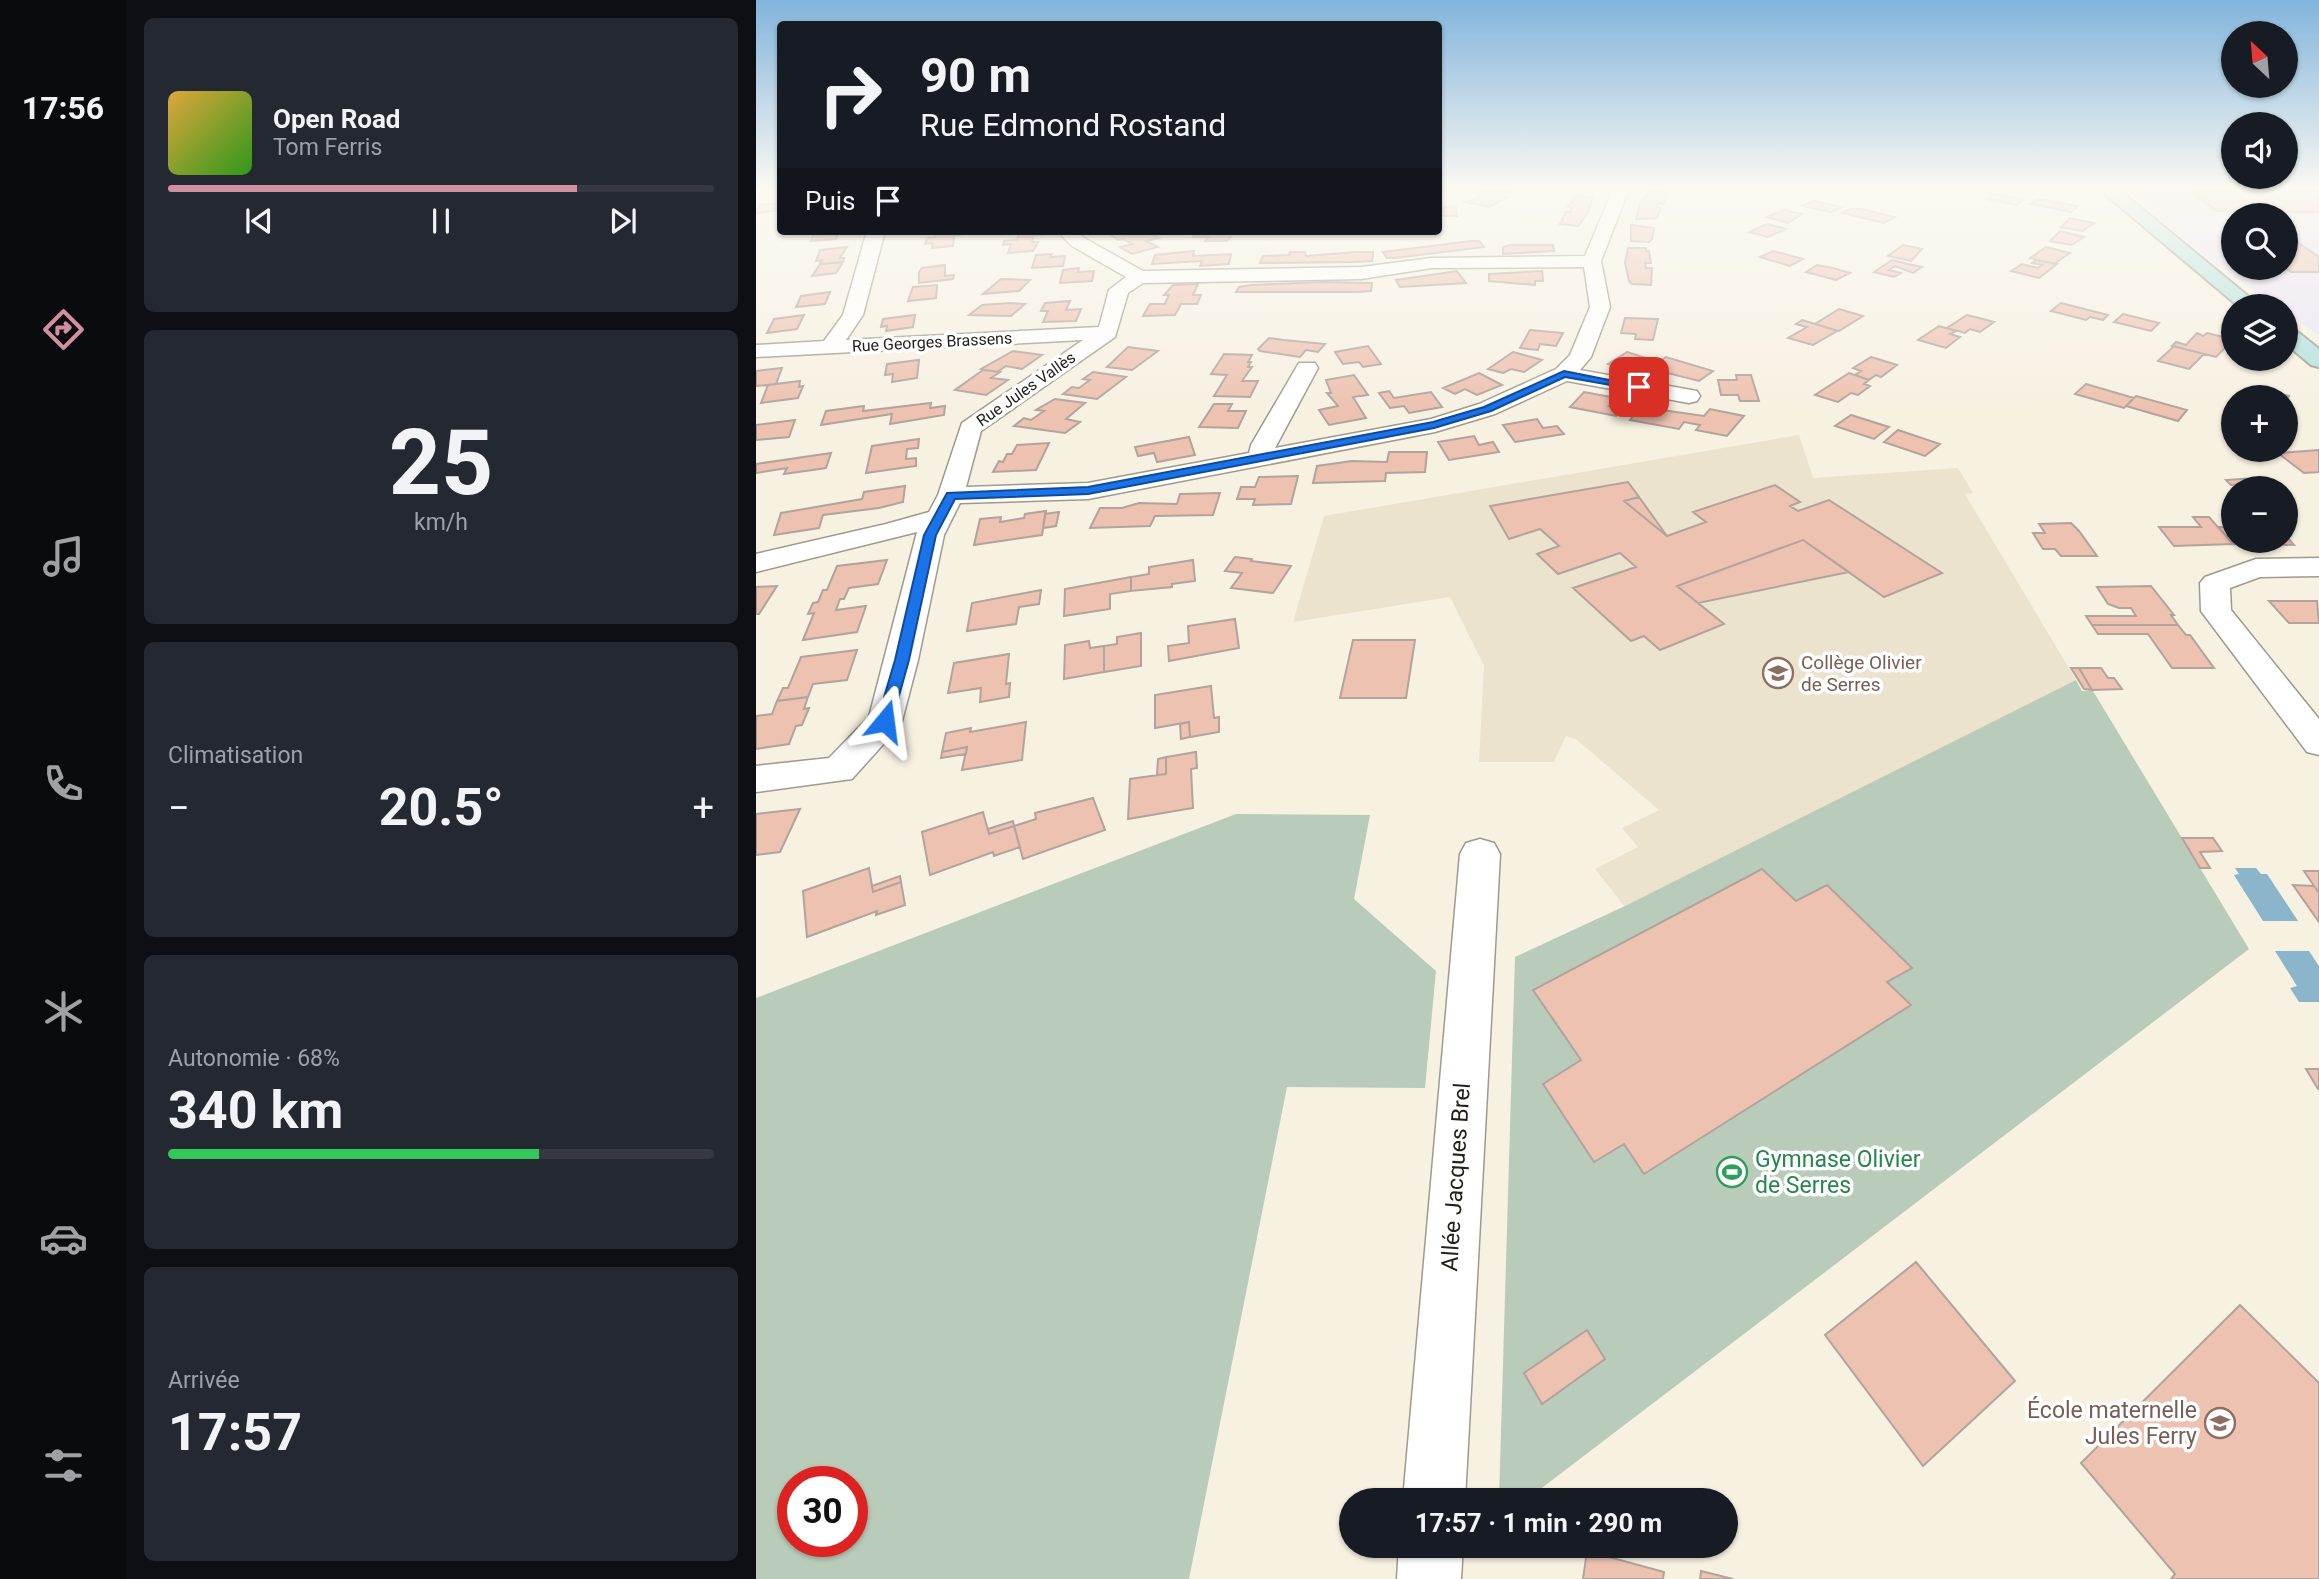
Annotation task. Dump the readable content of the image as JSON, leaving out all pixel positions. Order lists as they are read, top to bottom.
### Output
{
  "streets": {
    "street": ["Rue Georges Brassens", "Rue Jules Vallès", "Allée Jacques Brel"]
  },
  "crossings": [
    ["Rue Georges Brassens", "Rue Jules Vallès"]
  ],
  "places": {
    "school or university": ["Collège Olivier de Serres", "École maternelle Jules Ferry"],
    "sports": ["Gymnase Olivier de Serres"]
  },
  "north": "top left",
  "page": {
    "tabs": "17:56",
    "map_buttons": ["+", "−"],
    "turn": ["90 m", "Rue Edmond Rostand"],
    "song": ["Open Road", "Tom Ferris"],
    "then": "Puis",
    "tile": [
      ["25", "km/h"],
      "Climatisation",
      ["Autonomie · 68%", "340 km"],
      ["Arrivée", "17:57"]
    ],
    "heat": ["−", "20.5°", "+"],
    "limit": "30",
    "trip": "17:57 · 1 min · 290 m"
  }
}
